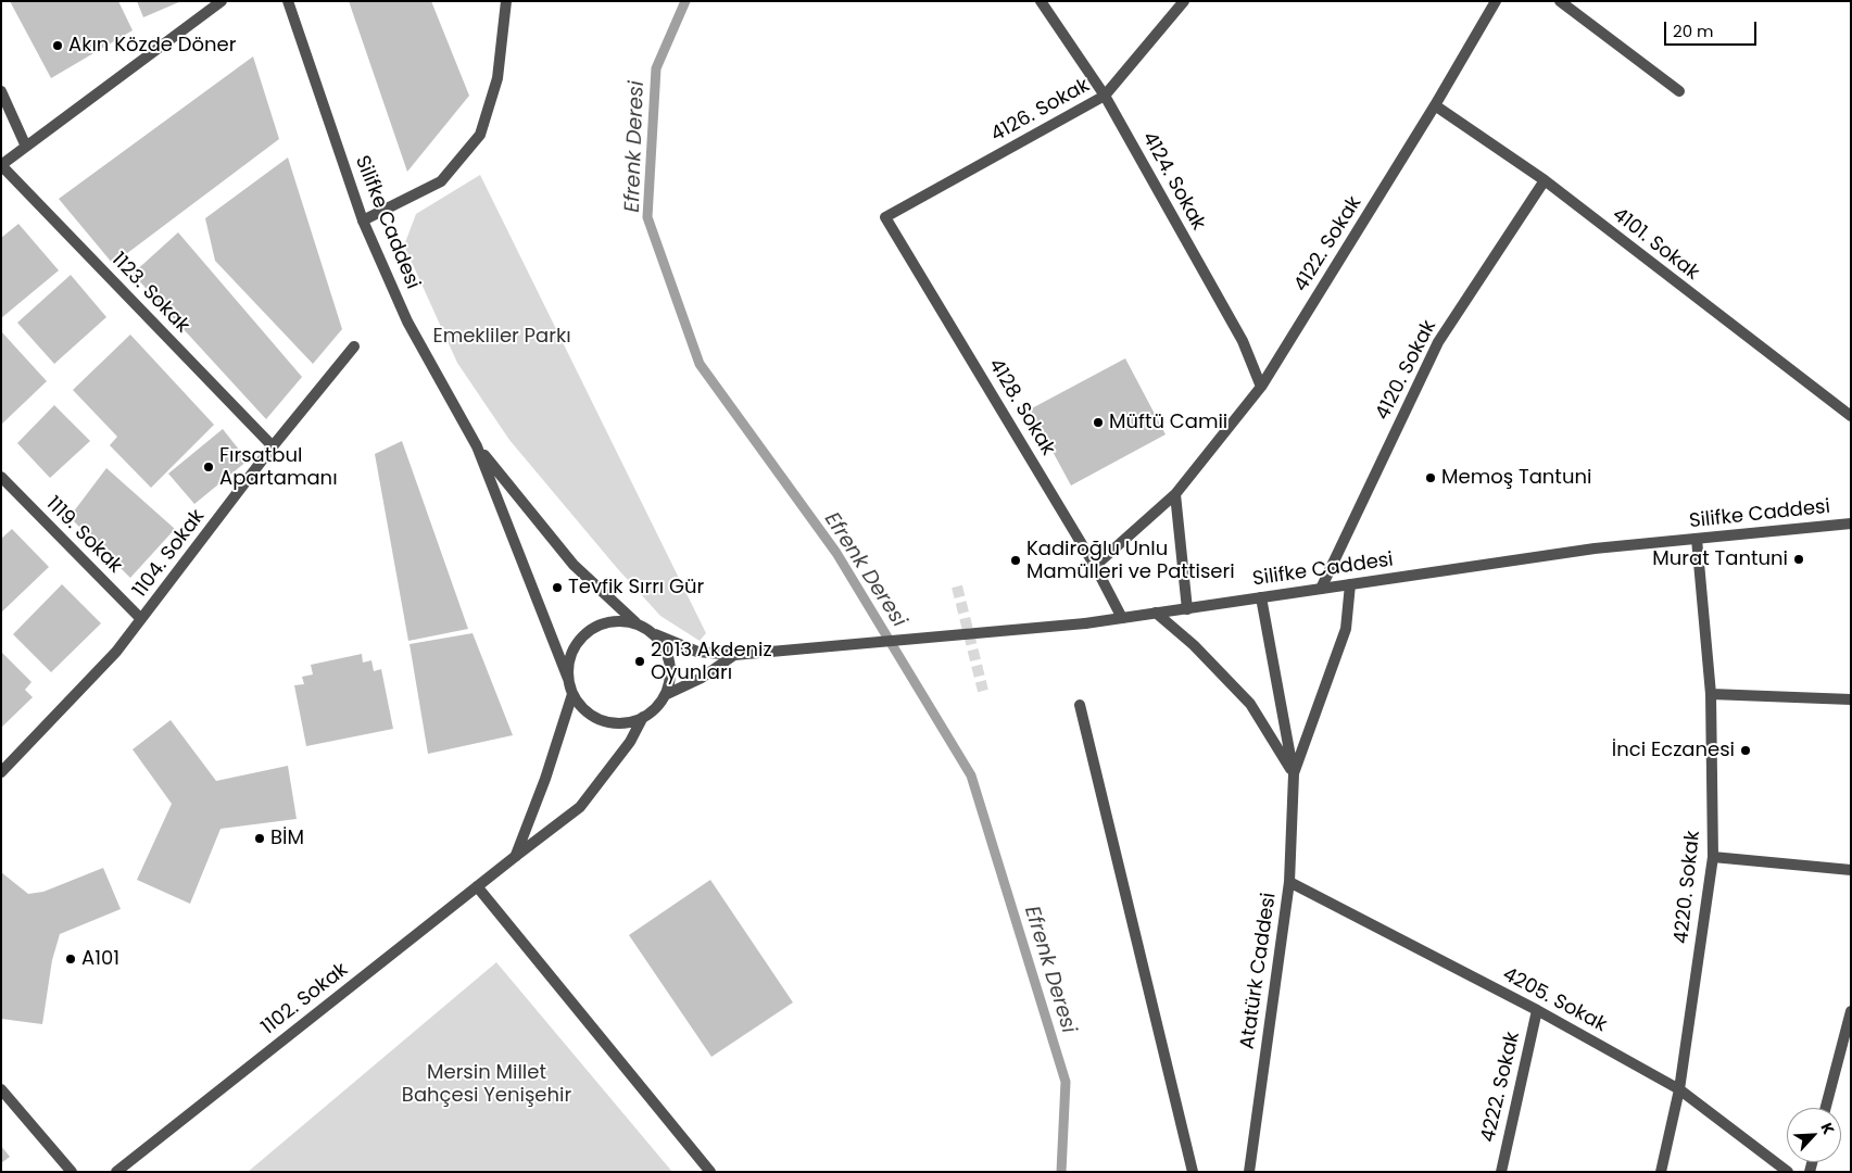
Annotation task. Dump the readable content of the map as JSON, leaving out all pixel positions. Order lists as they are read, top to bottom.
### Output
{
  "streets": {
    "street": [
      "4126. Sokak",
      "4124. Sokak",
      "Silifke Caddesi",
      "4122. Sokak",
      "4101. Sokak",
      "1123. Sokak",
      "4120. Sokak",
      "4128. Sokak",
      "1119. Sokak",
      "1104. Sokak",
      "4220. Sokak",
      "Atatürk Caddesi",
      "1102. Sokak",
      "4205. Sokak",
      "4222. Sokak"
    ]
  },
  "crossings": [
    ["4126. Sokak", "4124. Sokak"],
    ["4126. Sokak", "4128. Sokak"],
    ["4124. Sokak", "4122. Sokak"],
    ["Silifke Caddesi", "4120. Sokak"],
    ["Silifke Caddesi", "4128. Sokak"],
    ["Silifke Caddesi", "4220. Sokak"],
    ["Silifke Caddesi", "Atatürk Caddesi"],
    ["Silifke Caddesi", "1102. Sokak"],
    ["4122. Sokak", "4101. Sokak"],
    ["4122. Sokak", "4128. Sokak"],
    ["4101. Sokak", "4120. Sokak"],
    ["1123. Sokak", "1104. Sokak"],
    ["1119. Sokak", "1104. Sokak"],
    ["4220. Sokak", "4205. Sokak"],
    ["Atatürk Caddesi", "4205. Sokak"],
    ["4205. Sokak", "4222. Sokak"]
  ],
  "water": ["Efrenk Deresi"],
  "parks": ["Emekliler Parkı", "Mersin Millet Bahçesi Yenişehir"],
  "places": [
    "Akın Közde Döner",
    "Müftü Camii",
    "Fırsatbul Apartamanı",
    "Memoş Tantuni",
    "Murat Tantuni",
    "Kadiroğlu Unlu Mamülleri ve Pattiseri",
    "Tevfik Sırrı Gür",
    "2013 Akdeniz Oyunları",
    "İnci Eczanesi",
    "BİM",
    "A101"
  ],
  "scale_bar": "20 m",
  "north": "top right"
}
